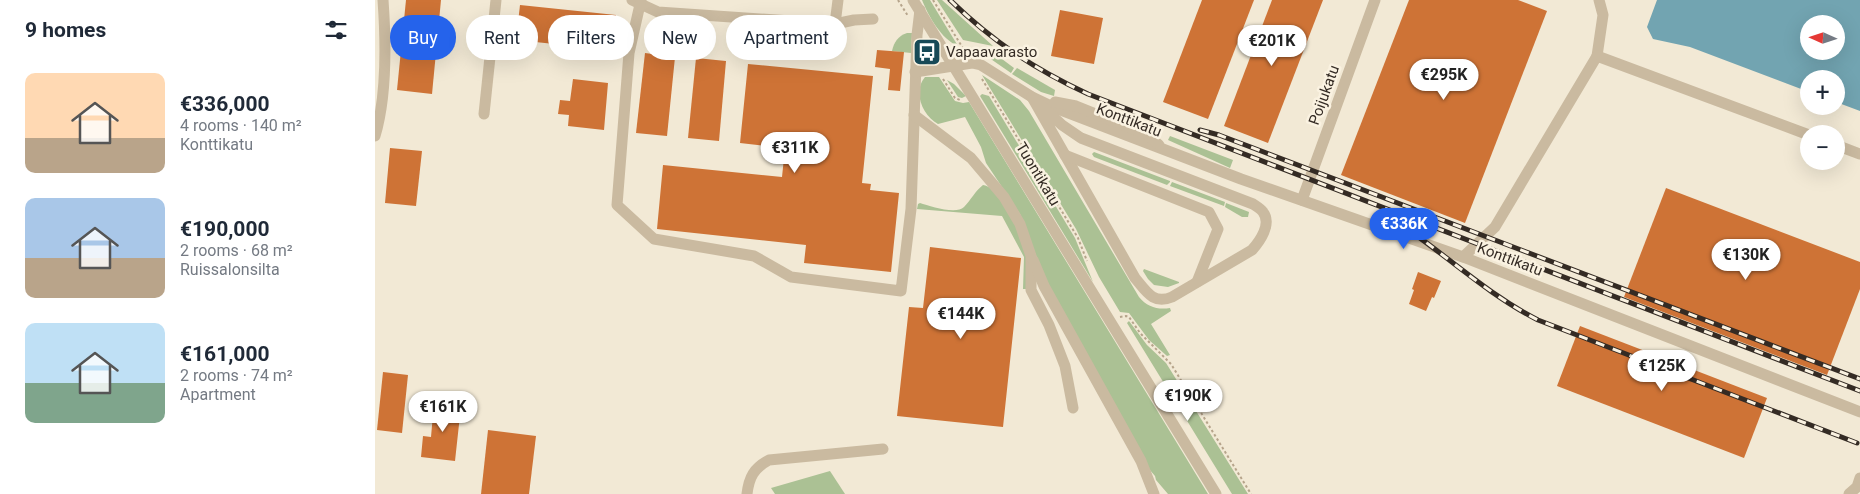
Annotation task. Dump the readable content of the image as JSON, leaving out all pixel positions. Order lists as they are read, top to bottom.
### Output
{
  "streets": {
    "street": ["Poijukatu", "Konttikatu", "Tuontikatu"]
  },
  "crossings": [
    ["Poijukatu", "Konttikatu"],
    ["Konttikatu", "Tuontikatu"]
  ],
  "places": {
    "bus stop": ["Vapaavarasto"]
  },
  "north": "left",
  "page": {
    "heading": "9 homes",
    "map_buttons": ["+", "−"],
    "chip": [
      "Buy",
      "Rent",
      "Filters",
      "New",
      "Apartment"
    ],
    "price": [
      "€201K",
      "€295K",
      "€311K",
      "€336K",
      "€130K",
      "€144K",
      "€125K",
      "€190K",
      "€161K"
    ],
    "list": [
      {
        "name": "€336,000",
        "note": "4 rooms · 140 m² · Konttikatu"
      },
      {
        "name": "€190,000",
        "note": "2 rooms · 68 m² · Ruissalonsilta"
      },
      {
        "name": "€161,000",
        "note": "2 rooms · 74 m² · Apartment"
      }
    ]
  }
}
